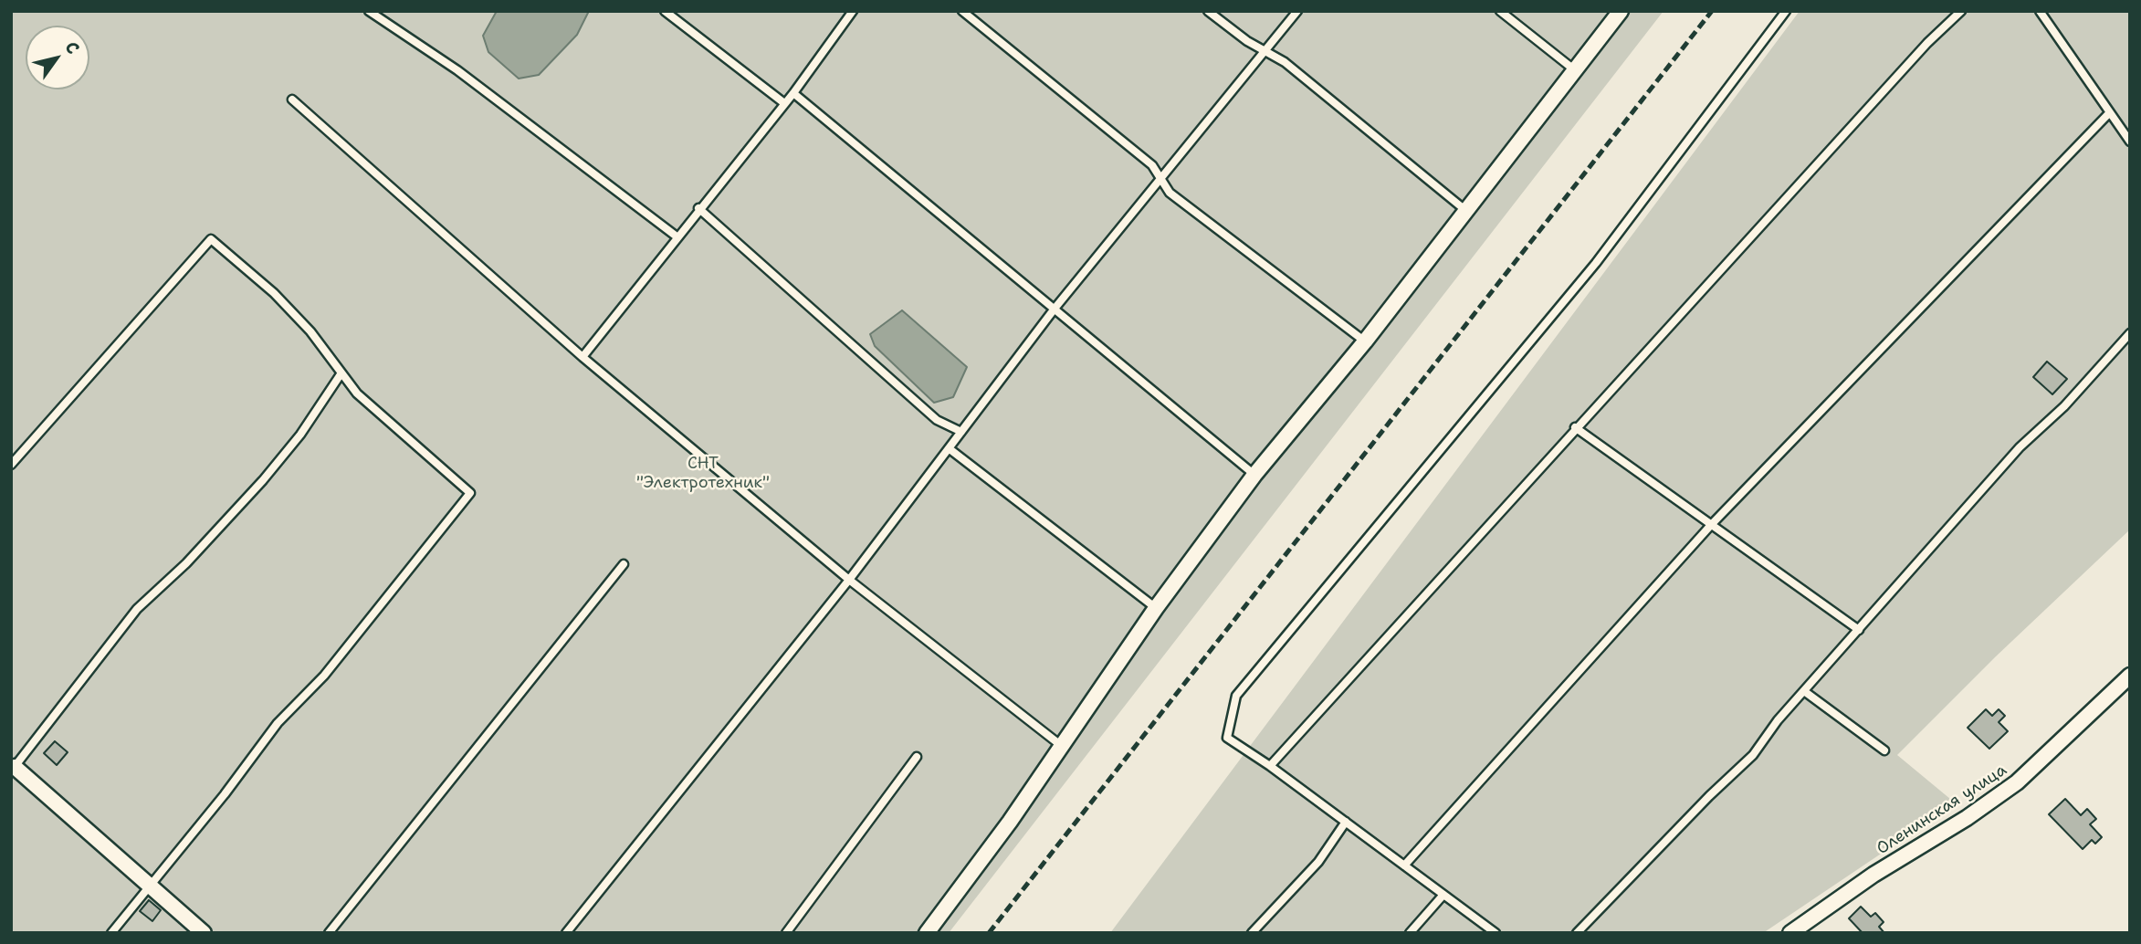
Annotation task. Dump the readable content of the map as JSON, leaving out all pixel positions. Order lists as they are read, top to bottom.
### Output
{
  "streets": {
    "street": ["Оленинская улица"]
  },
  "parks": ["СНТ \"Электротехник\""],
  "north": "top right"
}
